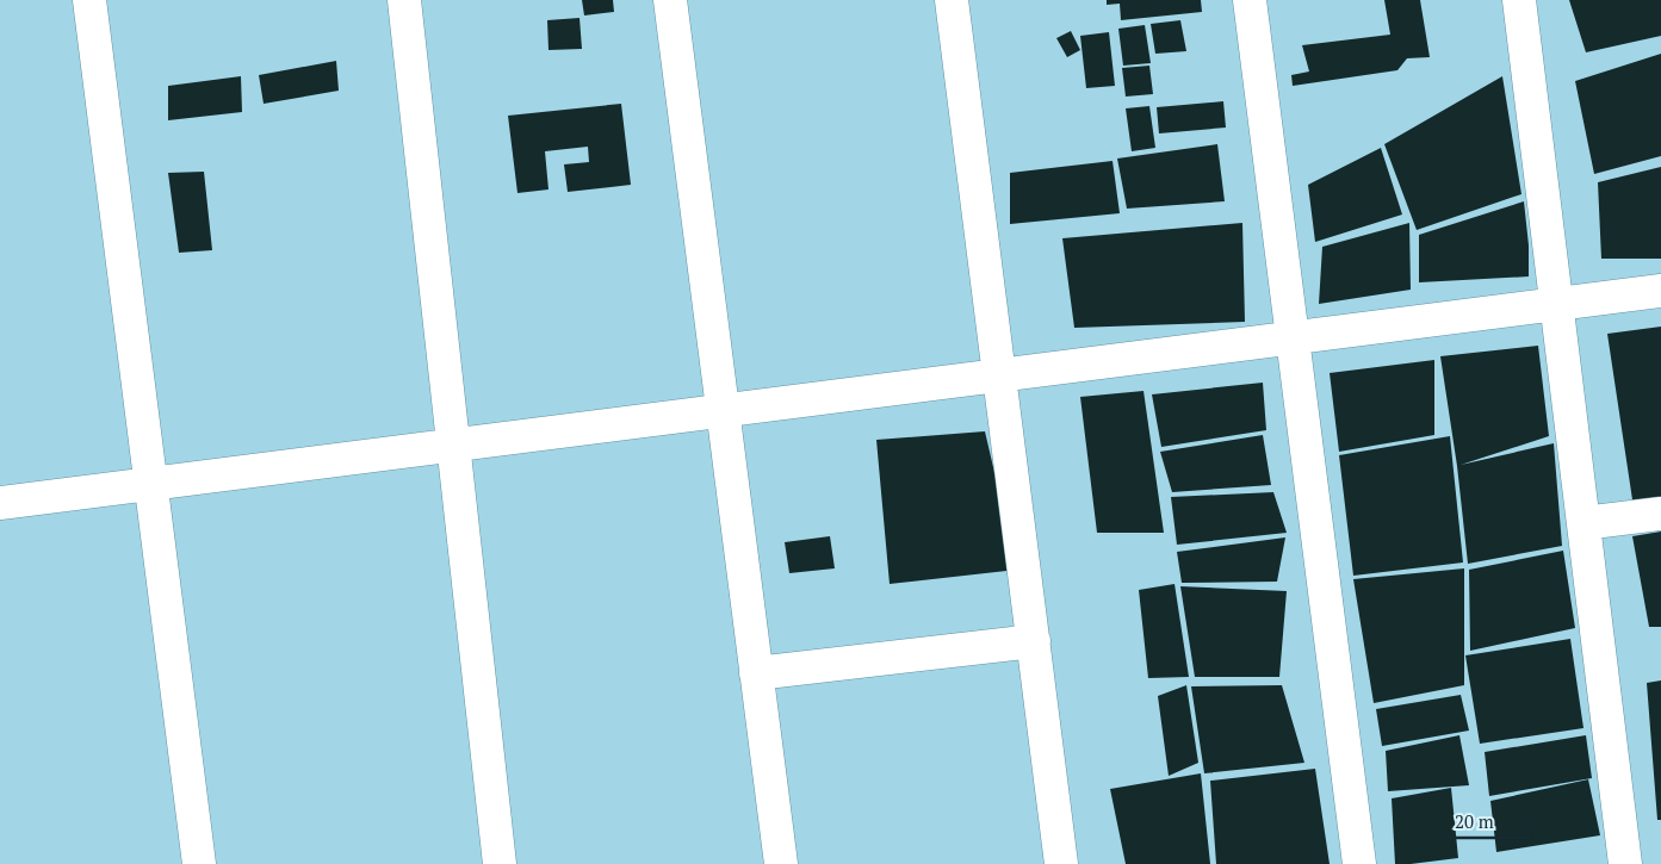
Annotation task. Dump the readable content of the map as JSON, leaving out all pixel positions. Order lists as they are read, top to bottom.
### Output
{
  "scale_bar": "20 m"
}
